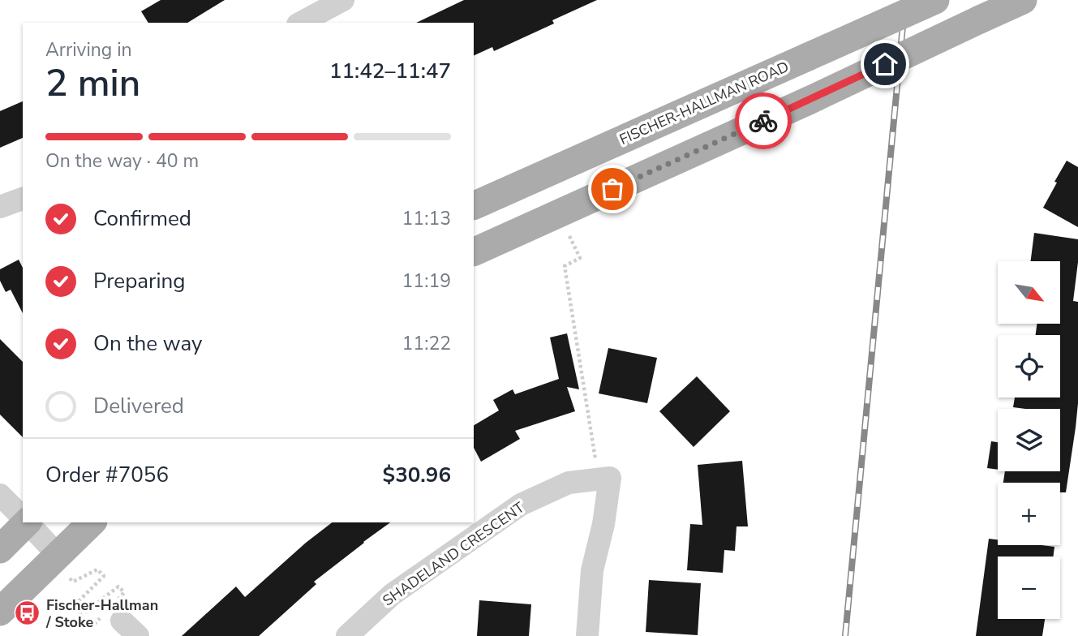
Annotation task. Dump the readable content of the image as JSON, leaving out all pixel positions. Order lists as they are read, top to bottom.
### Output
{
  "streets": {
    "main road": ["FISCHER-HALLMAN ROAD"],
    "street": ["SHADELAND CRESCENT"]
  },
  "places": {
    "bus stop": ["Fischer-Hallman / Stoke"]
  },
  "north": "bottom right",
  "page": {
    "heading": ["2 min", "Arriving in", "11:42–11:47"],
    "panel": ["Order #7056", "$30.96"],
    "bar": "On the way · 40 m",
    "list": [
      ["Confirmed", "11:13"],
      ["Preparing", "11:19"],
      ["On the way", "11:22"],
      "Delivered"
    ],
    "map_buttons": ["+", "−"]
  }
}
